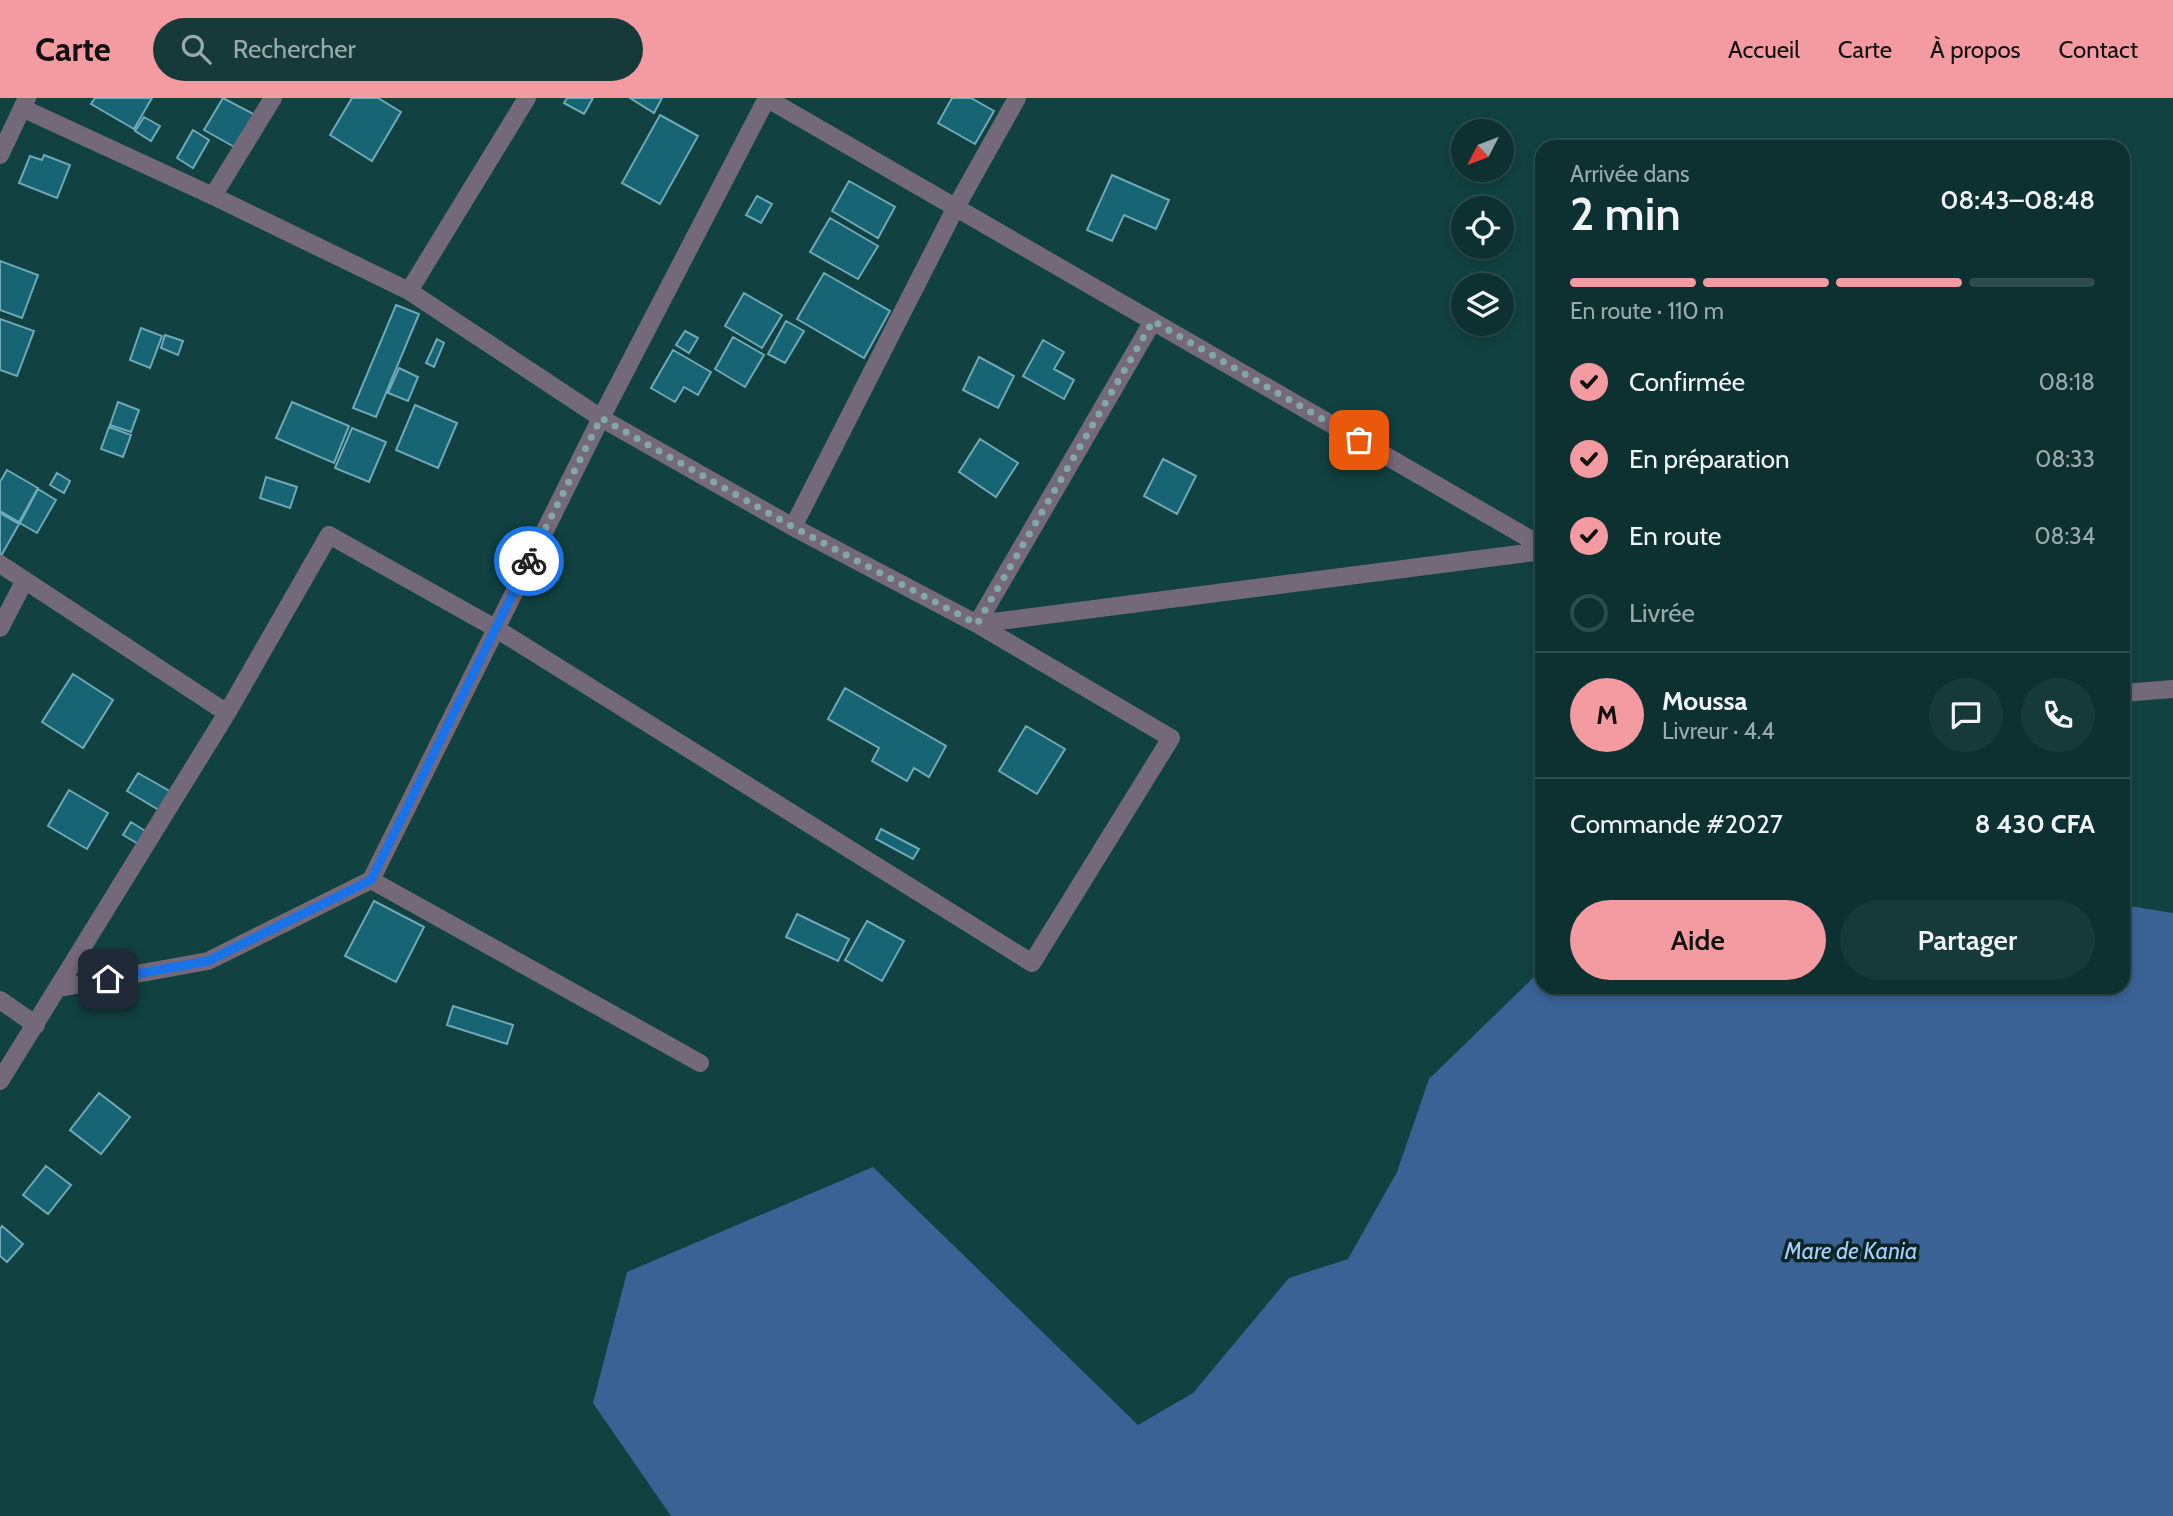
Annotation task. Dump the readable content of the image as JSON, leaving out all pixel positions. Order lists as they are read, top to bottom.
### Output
{
  "water": ["Mare de Kania"],
  "north": "bottom left",
  "page": {
    "header": "Carte",
    "search": "Rechercher",
    "nav": [
      "Accueil",
      "Carte",
      "À propos",
      "Contact"
    ],
    "heading": ["2 min", "Arrivée dans", "08:43–08:48"],
    "panel": [
      "Moussa",
      "Livreur · 4.4",
      "Commande #2027",
      "8 430 CFA"
    ],
    "bar": "En route · 110 m",
    "list": [
      ["Confirmée", "08:18"],
      ["En préparation", "08:33"],
      ["En route", "08:34"],
      "Livrée"
    ],
    "round": "M",
    "buttons": ["Aide", "Partager"]
  }
}
